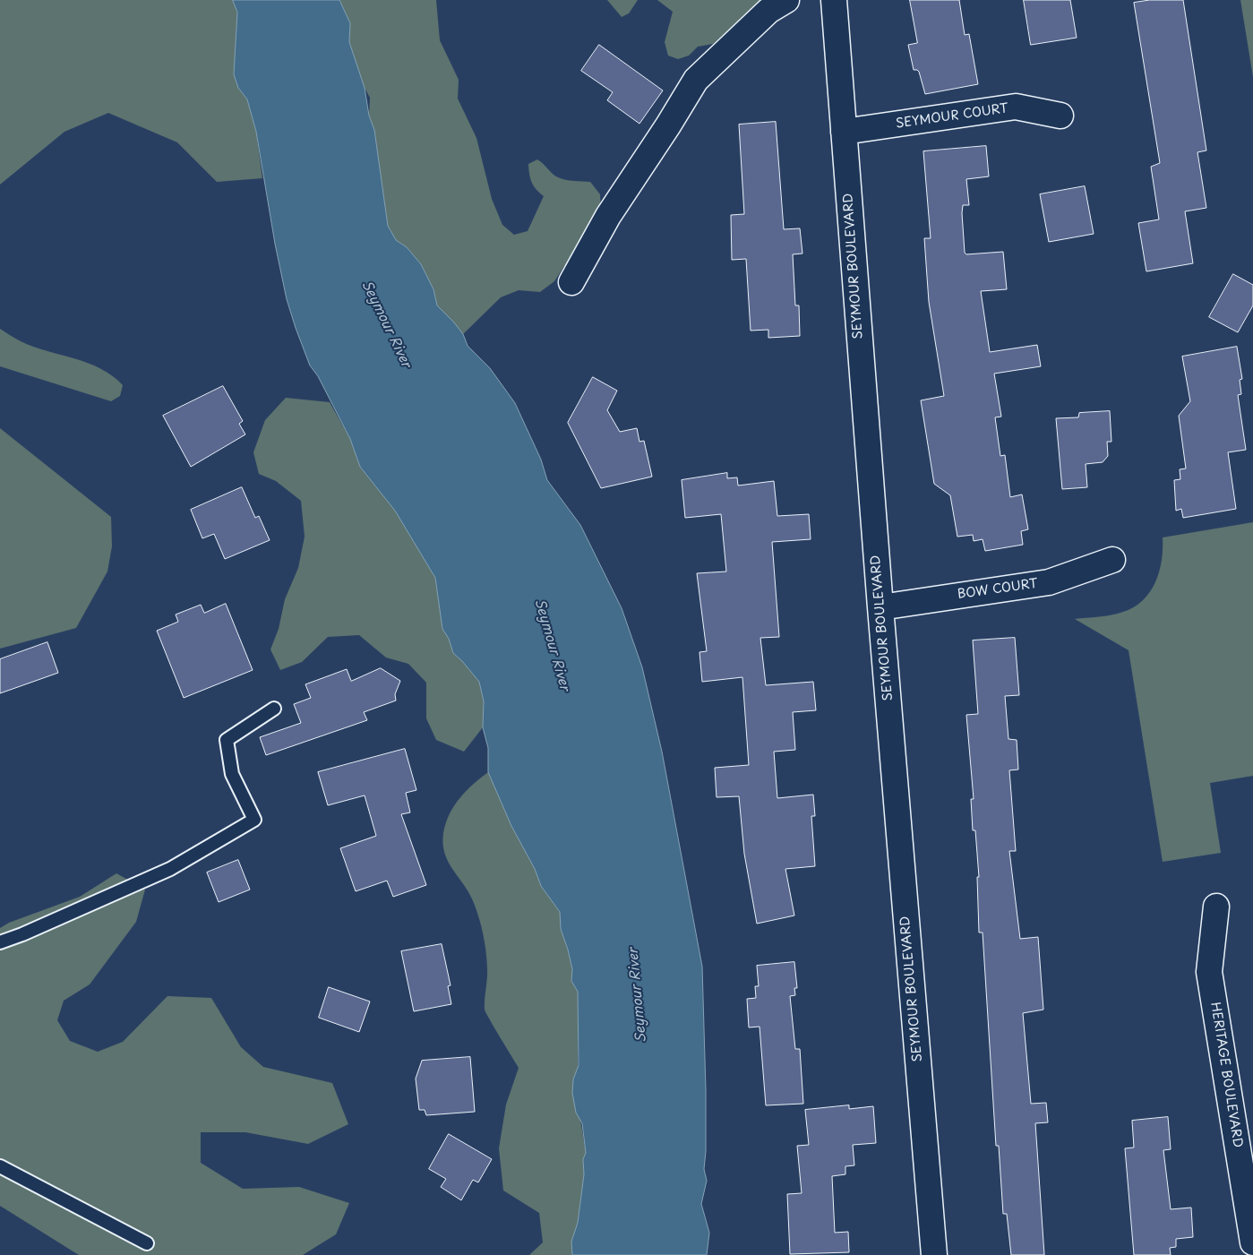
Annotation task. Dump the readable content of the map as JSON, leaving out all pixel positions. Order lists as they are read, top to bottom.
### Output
{
  "streets": {
    "street": [
      "SEYMOUR COURT",
      "SEYMOUR BOULEVARD",
      "BOW COURT",
      "HERITAGE BOULEVARD"
    ]
  },
  "crossings": [
    ["SEYMOUR COURT", "SEYMOUR BOULEVARD"],
    ["SEYMOUR BOULEVARD", "BOW COURT"]
  ],
  "water": ["Seymour River"]
}
